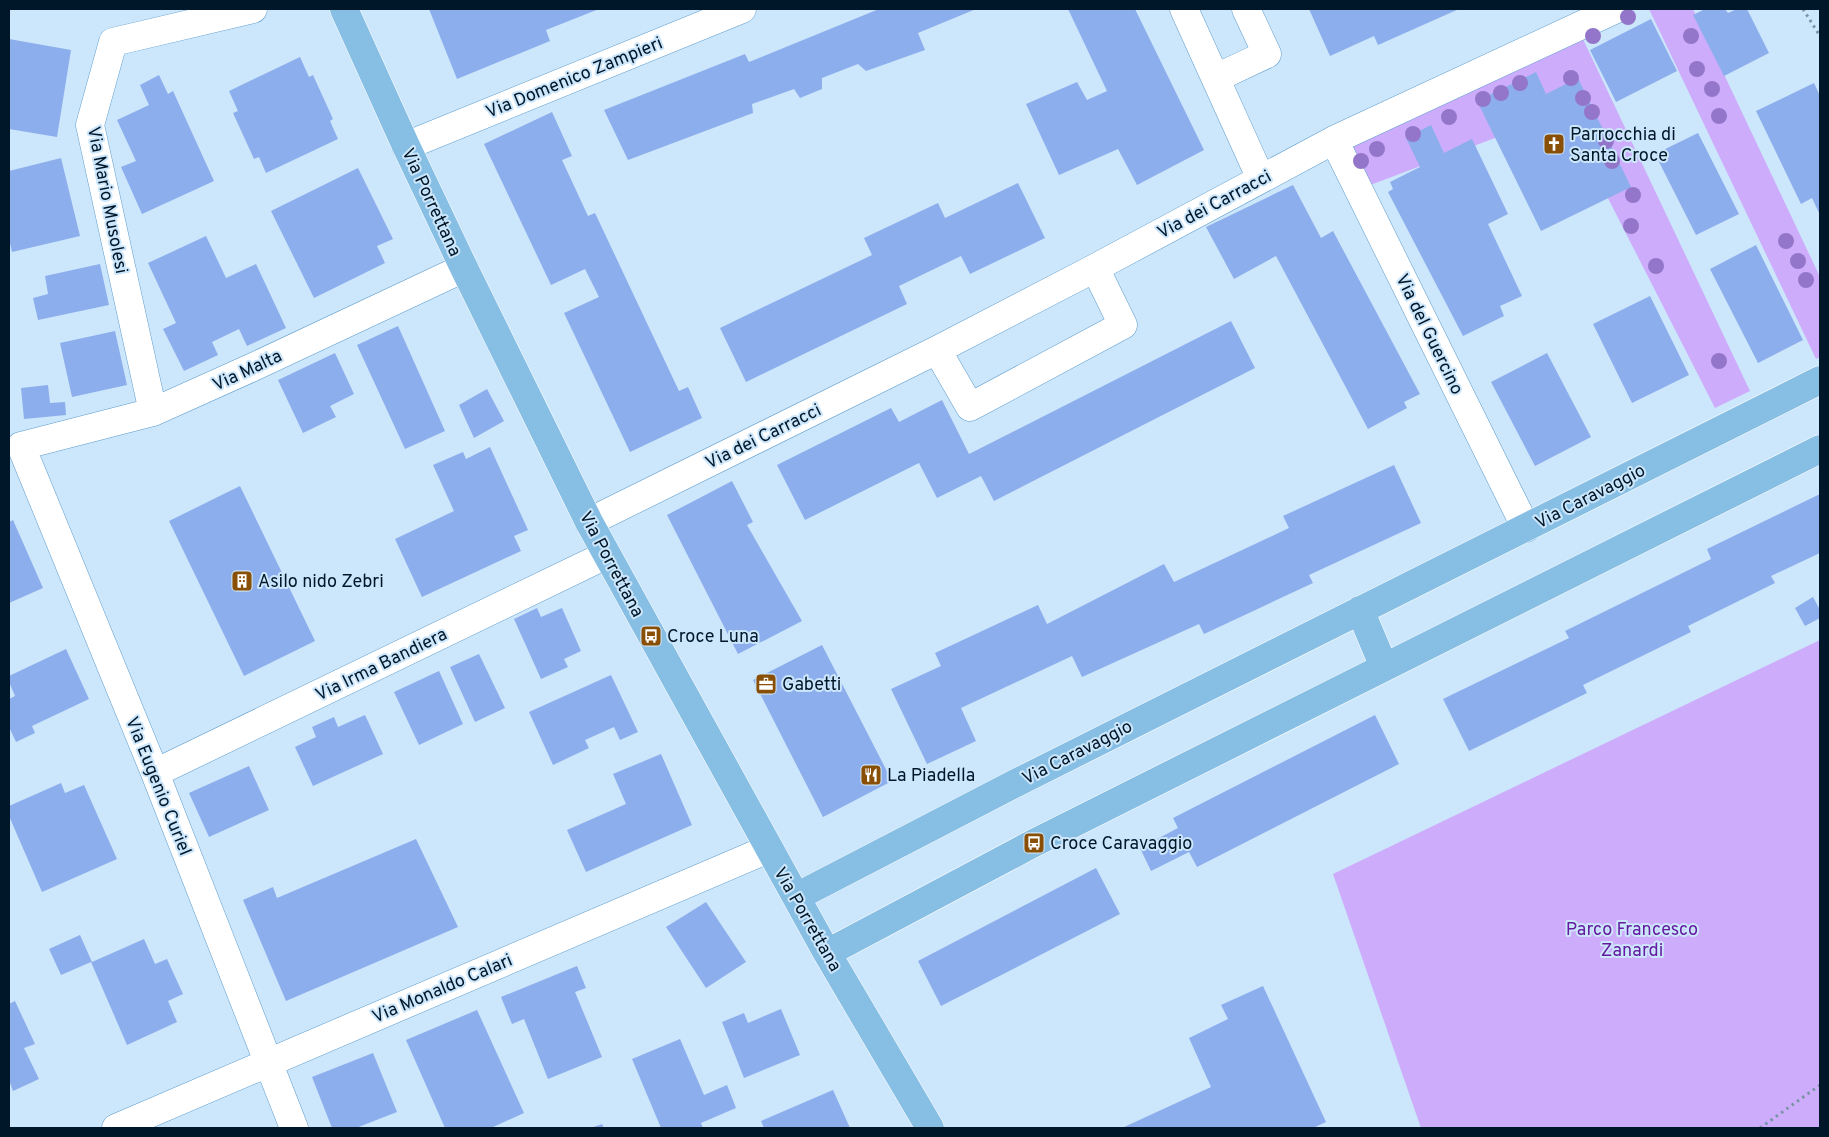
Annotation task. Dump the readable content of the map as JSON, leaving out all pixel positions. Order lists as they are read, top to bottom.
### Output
{
  "streets": {
    "main road": ["Via Porrettana", "Via Caravaggio"],
    "street": [
      "Via Domenico Zampieri",
      "Via Mario Musolesi",
      "Via dei Carracci",
      "Via del Guercino",
      "Via Malta",
      "Via Irma Bandiera",
      "Via Eugenio Curiel",
      "Via Monaldo Calari"
    ]
  },
  "crossings": [
    ["Via Domenico Zampieri", "Via Porrettana"],
    ["Via Mario Musolesi", "Via Malta"],
    ["Via Porrettana", "Via dei Carracci"],
    ["Via Porrettana", "Via Malta"],
    ["Via Porrettana", "Via Caravaggio"],
    ["Via Porrettana", "Via Irma Bandiera"],
    ["Via Porrettana", "Via Monaldo Calari"],
    ["Via dei Carracci", "Via del Guercino"],
    ["Via del Guercino", "Via Caravaggio"],
    ["Via Malta", "Via Eugenio Curiel"],
    ["Via Irma Bandiera", "Via Eugenio Curiel"],
    ["Via Eugenio Curiel", "Via Monaldo Calari"]
  ],
  "parks": ["Parco Francesco Zanardi"],
  "places": {
    "church": ["Parrocchia di Santa Croce"],
    "building": ["Asilo nido Zebri"],
    "bus stop": ["Croce Luna", "Croce Caravaggio"],
    "office": ["Gabetti"],
    "restaurant": ["La Piadella"]
  }
}
